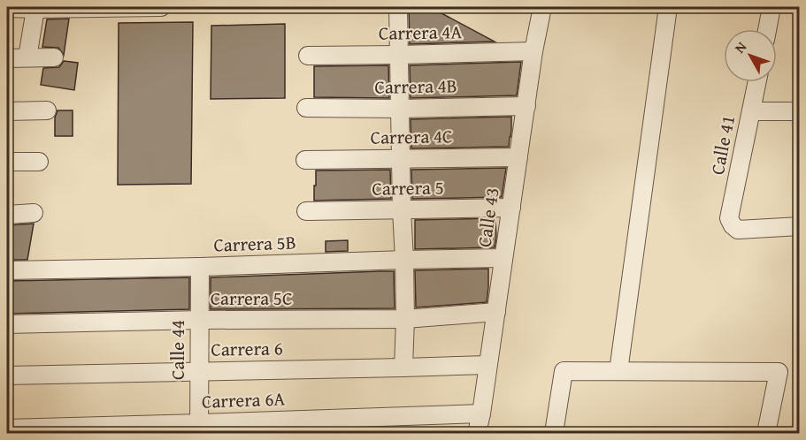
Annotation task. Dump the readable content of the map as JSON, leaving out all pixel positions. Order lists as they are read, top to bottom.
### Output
{
  "streets": {
    "street": [
      "Carrera 4A",
      "Carrera 4B",
      "Carrera 4C",
      "Calle 41",
      "Carrera 5",
      "Calle 43",
      "Carrera 5B",
      "Carrera 5C",
      "Carrera 6",
      "Calle 44",
      "Carrera 6A"
    ]
  },
  "crossings": [
    ["Carrera 4A", "Calle 43"],
    ["Carrera 4B", "Calle 43"],
    ["Carrera 4C", "Calle 43"],
    ["Carrera 5", "Calle 43"],
    ["Calle 43", "Carrera 5B"],
    ["Calle 43", "Carrera 5C"],
    ["Calle 43", "Carrera 6"],
    ["Calle 43", "Carrera 6A"],
    ["Carrera 5B", "Calle 44"],
    ["Carrera 5C", "Calle 44"],
    ["Carrera 6", "Calle 44"],
    ["Calle 44", "Carrera 6A"]
  ],
  "north": "top left"
}
